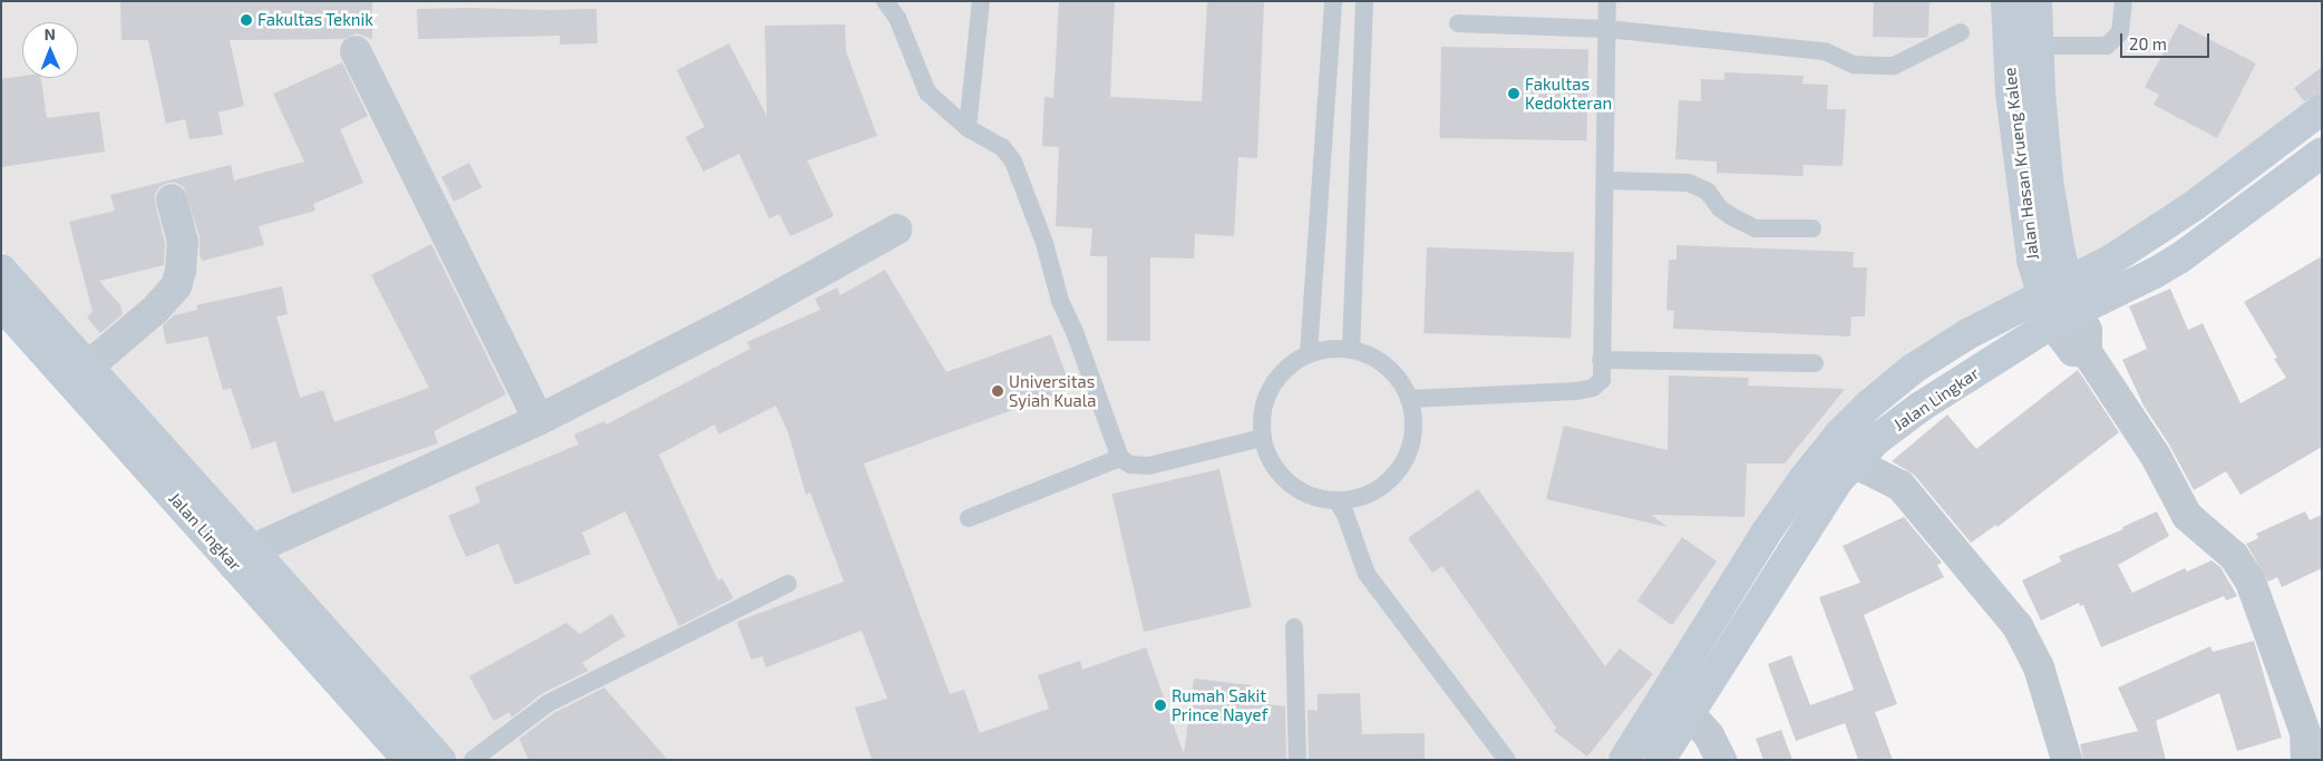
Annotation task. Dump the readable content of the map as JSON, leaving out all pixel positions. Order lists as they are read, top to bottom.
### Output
{
  "streets": {
    "street": ["Jalan Hasan Krueng Kalee", "Jalan Lingkar"]
  },
  "crossings": [
    ["Jalan Hasan Krueng Kalee", "Jalan Lingkar"]
  ],
  "places": [
    "Fakultas Teknik",
    "Fakultas Kedokteran",
    "Universitas Syiah Kuala",
    "Rumah Sakit Prince Nayef"
  ],
  "scale_bar": "20 m",
  "north": "top"
}
